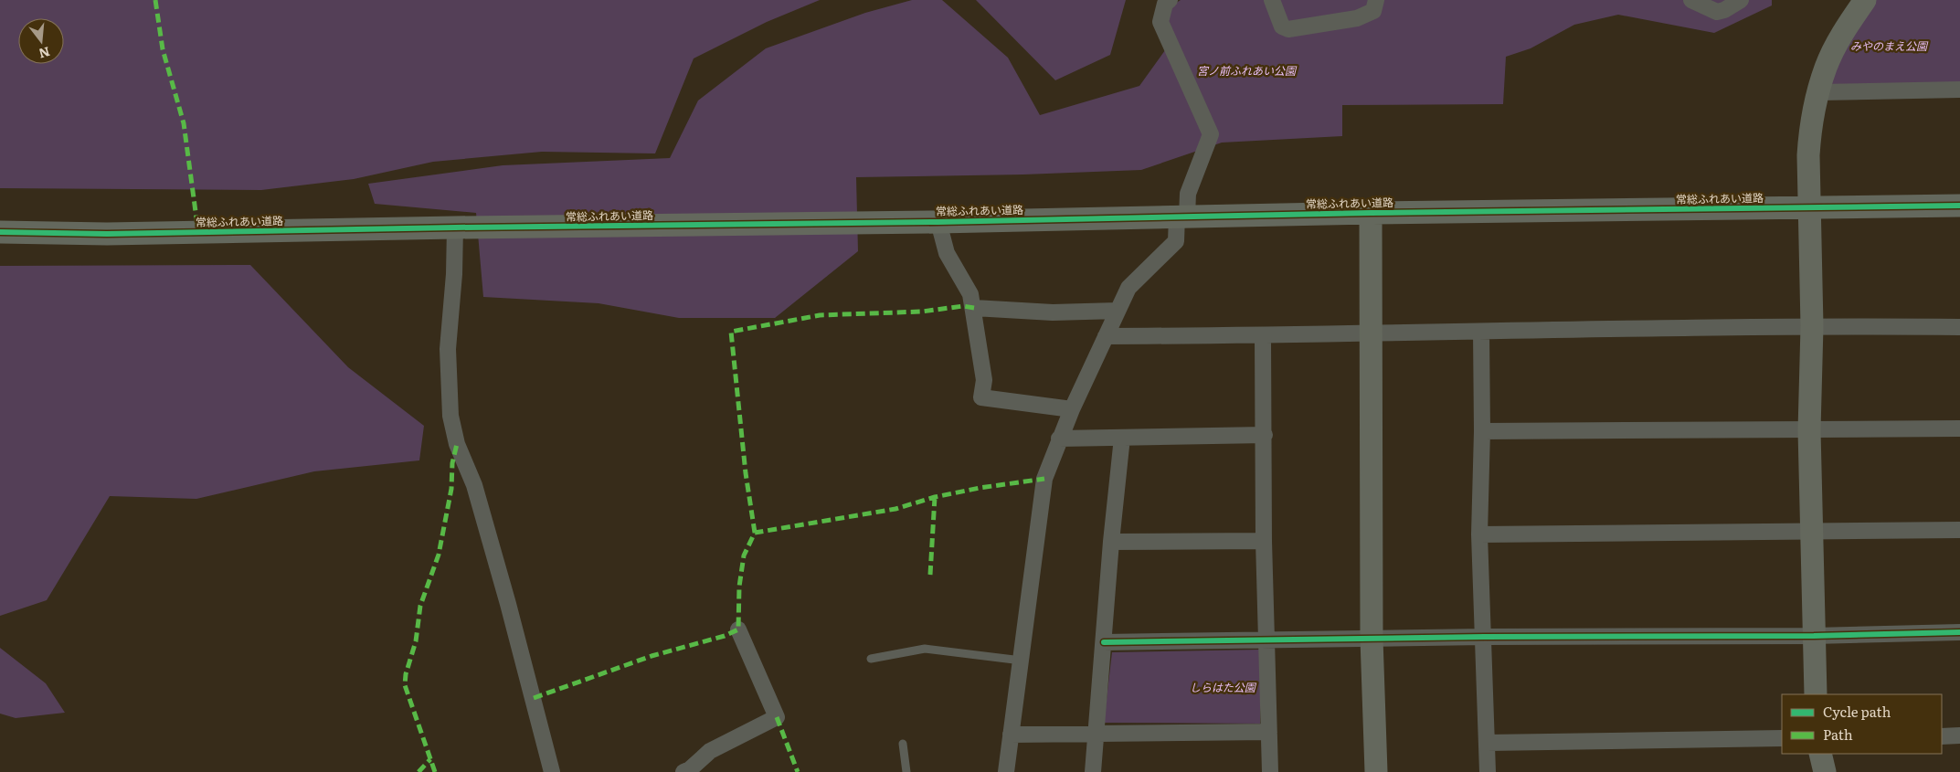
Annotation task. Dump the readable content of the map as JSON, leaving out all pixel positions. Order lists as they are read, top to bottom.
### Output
{
  "streets": {
    "street": ["常総ふれあい道路"]
  },
  "parks": ["みやのまえ公園", "宮ノ前ふれあい公園", "しらはた公園"],
  "legend": ["Cycle path", "Path"],
  "north": "bottom"
}
